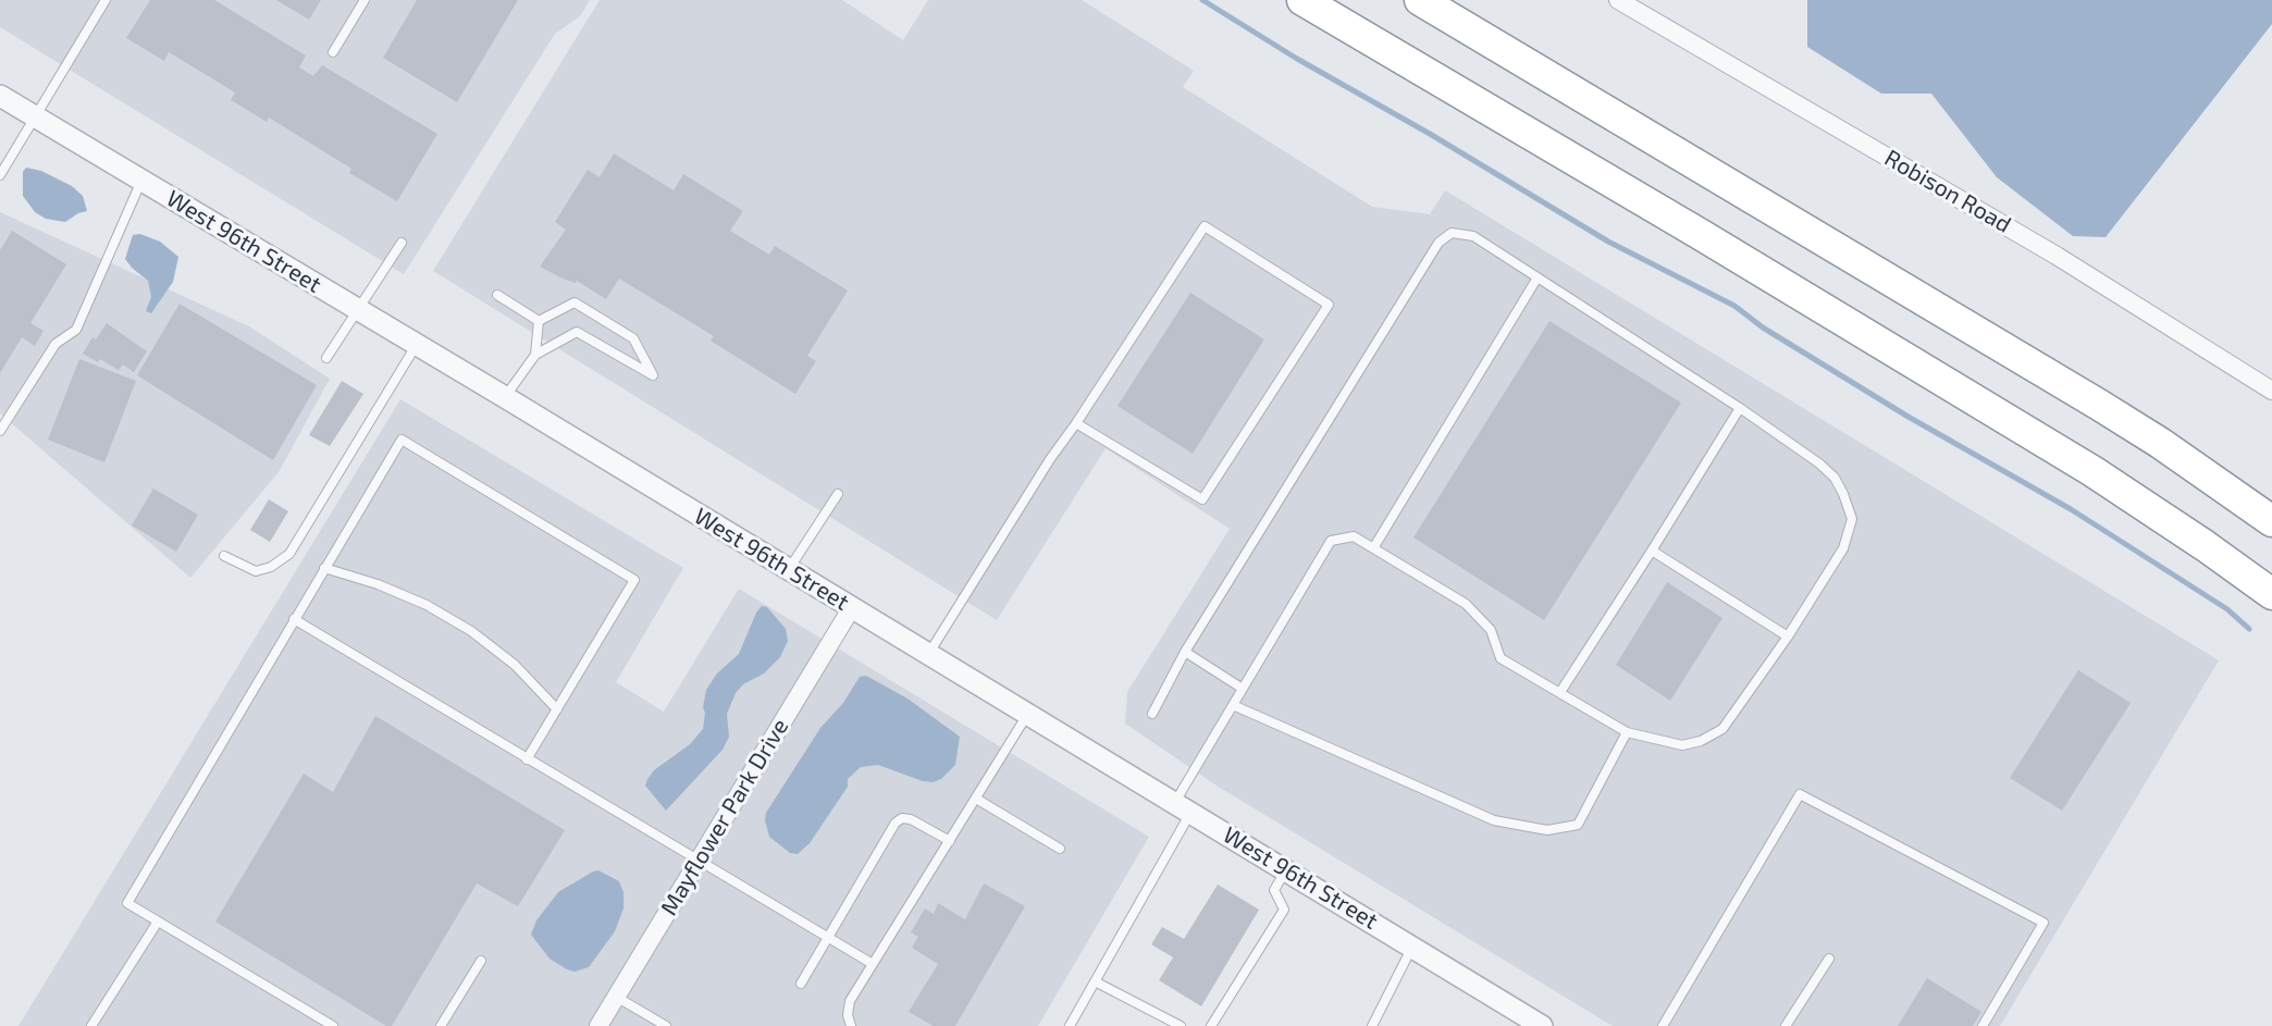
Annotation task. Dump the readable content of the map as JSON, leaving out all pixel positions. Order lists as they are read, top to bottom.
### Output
{
  "streets": {
    "street": ["Robison Road", "West 96th Street", "Mayflower Park Drive"]
  },
  "crossings": [
    ["West 96th Street", "Mayflower Park Drive"]
  ]
}
